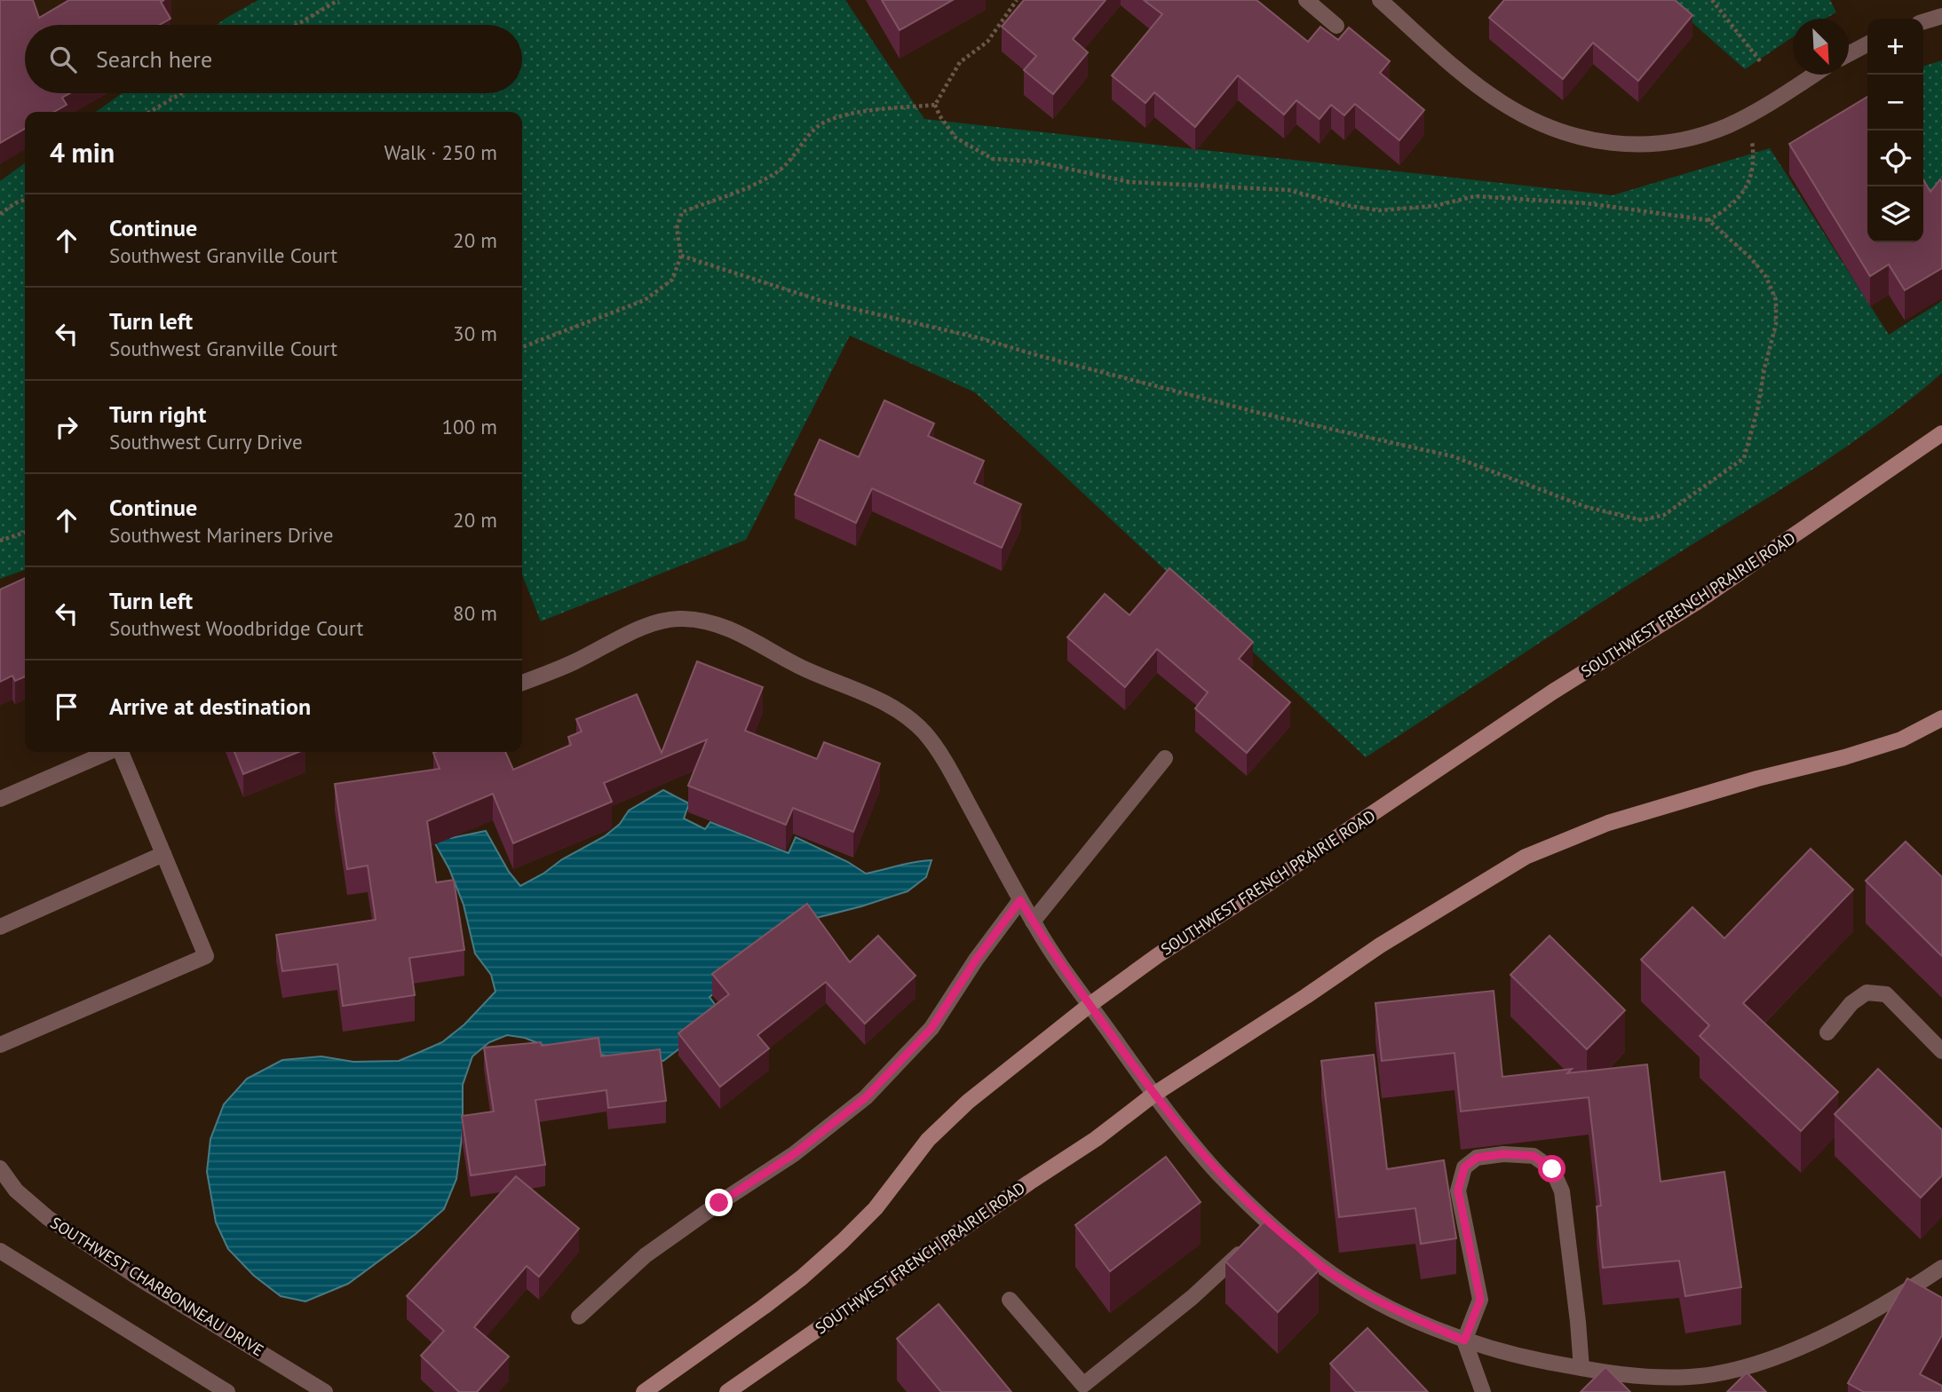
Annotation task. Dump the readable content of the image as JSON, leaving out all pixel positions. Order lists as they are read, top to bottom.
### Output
{
  "streets": {
    "street": ["SOUTHWEST FRENCH PRAIRIE ROAD", "SOUTHWEST CHARBONNEAU DRIVE"]
  },
  "north": "bottom right",
  "page": {
    "map_buttons": ["+", "−"],
    "search": "Search here",
    "heading": ["4 min", "Walk · 250 m"],
    "list": [
      ["Continue", "Southwest Granville Court", "20 m"],
      ["Turn left", "Southwest Granville Court", "30 m"],
      ["Turn right", "Southwest Curry Drive", "100 m"],
      ["Continue", "Southwest Mariners Drive", "20 m"],
      ["Turn left", "Southwest Woodbridge Court", "80 m"],
      "Arrive at destination"
    ]
  }
}
